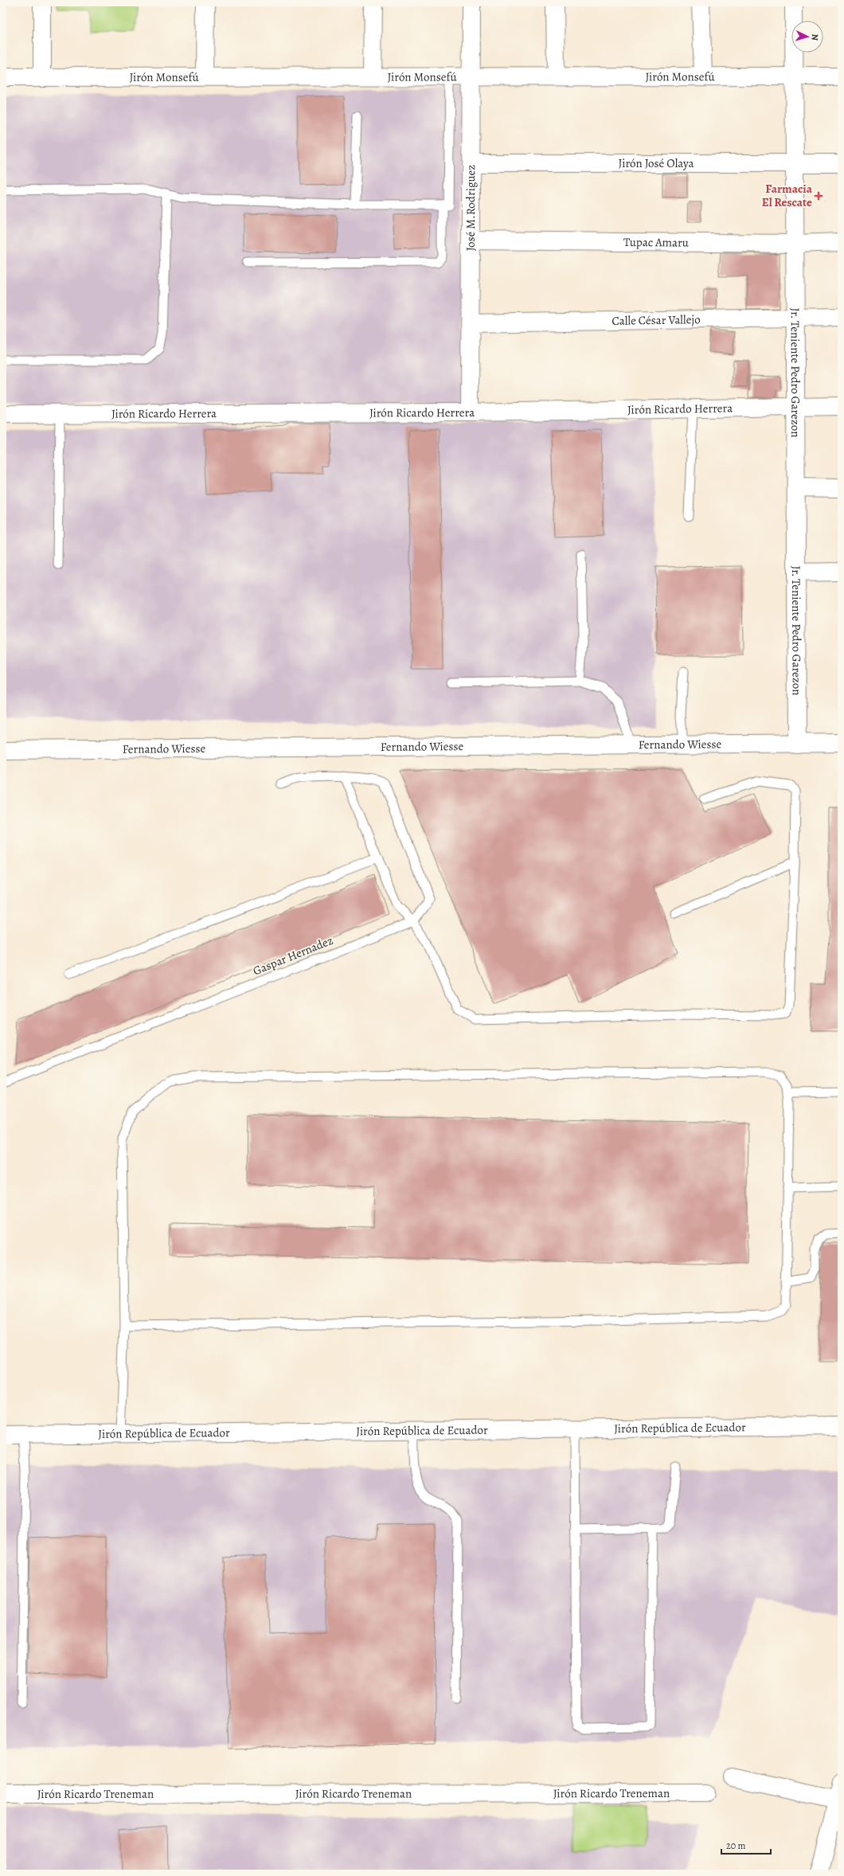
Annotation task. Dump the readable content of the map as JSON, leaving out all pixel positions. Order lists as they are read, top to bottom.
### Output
{
  "streets": {
    "street": [
      "Jirón Monsefú",
      "Jirón José Olaya",
      "José M.Rodriguez",
      "Tupac Amaru",
      "Calle César Vallejo",
      "Jr. Teniente Pedro Garezon",
      "Jirón Ricardo Herrera",
      "Fernando Wiesse",
      "Jirón República de Ecuador",
      "Jirón Ricardo Treneman"
    ],
    "lane": ["Gaspar Hernadez"]
  },
  "crossings": [
    ["Jirón Monsefú", "José M.Rodriguez"],
    ["Jirón Monsefú", "Jr. Teniente Pedro Garezon"],
    ["Jirón José Olaya", "José M.Rodriguez"],
    ["Jirón José Olaya", "Jr. Teniente Pedro Garezon"],
    ["José M.Rodriguez", "Tupac Amaru"],
    ["José M.Rodriguez", "Calle César Vallejo"],
    ["José M.Rodriguez", "Jirón Ricardo Herrera"],
    ["Tupac Amaru", "Jr. Teniente Pedro Garezon"],
    ["Calle César Vallejo", "Jr. Teniente Pedro Garezon"],
    ["Jr. Teniente Pedro Garezon", "Jirón Ricardo Herrera"],
    ["Jr. Teniente Pedro Garezon", "Fernando Wiesse"]
  ],
  "places": {
    "health": ["Farmacia El Rescate"]
  },
  "scale_bar": "20 m",
  "north": "right"
}
